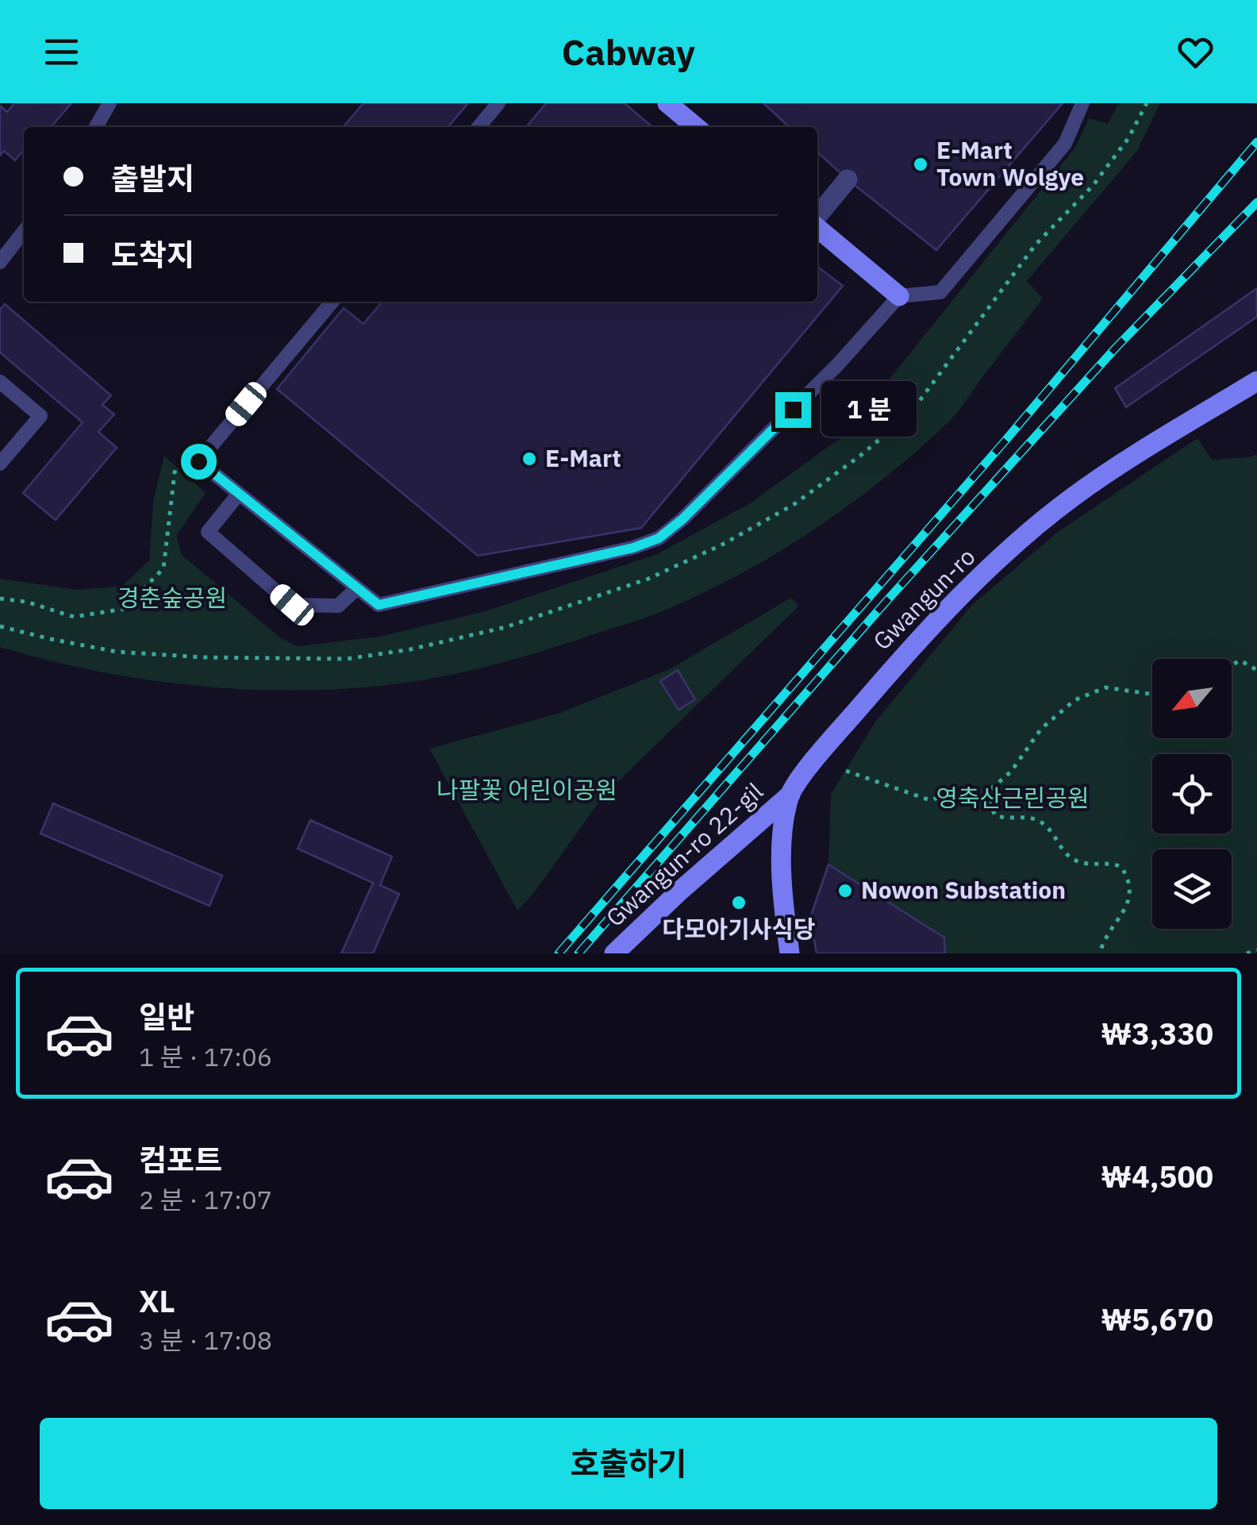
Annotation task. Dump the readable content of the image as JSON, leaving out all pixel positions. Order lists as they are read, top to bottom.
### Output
{
  "streets": {
    "street": ["Gwangun-ro", "Gwangun-ro 22-gil"]
  },
  "crossings": [
    ["Gwangun-ro", "Gwangun-ro 22-gil"]
  ],
  "parks": ["경춘숲공원", "나팔꽃 어린이공원", "영축산근린공원"],
  "places": [
    "E-Mart Town Wolgye",
    "E-Mart",
    "Nowon Substation",
    "다모아기사식당"
  ],
  "north": "bottom left",
  "page": {
    "header": "Cabway",
    "banner": ["출발지", "도착지"],
    "bubble": "1 분",
    "list": [
      {
        "name": "일반",
        "note": "1 분 · 17:06",
        "value": "₩3,330"
      },
      {
        "name": "컴포트",
        "note": "2 분 · 17:07",
        "value": "₩4,500"
      },
      {
        "name": "XL",
        "note": "3 분 · 17:08",
        "value": "₩5,670"
      }
    ],
    "buttons": "호출하기"
  }
}
